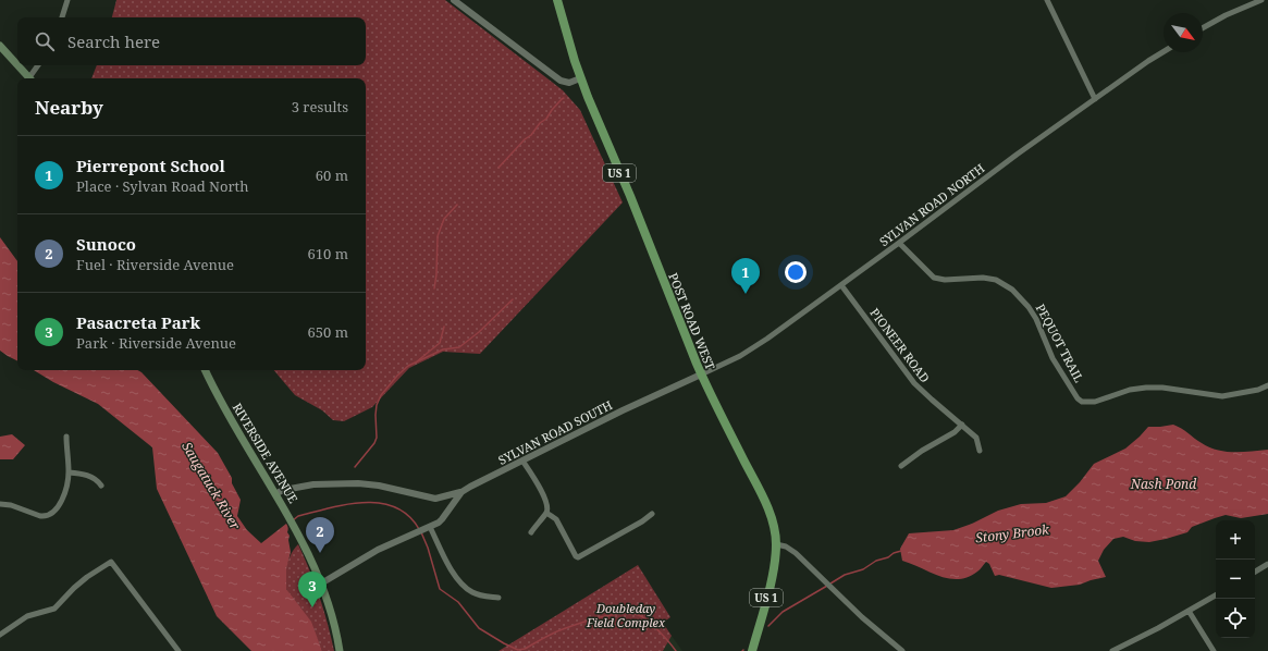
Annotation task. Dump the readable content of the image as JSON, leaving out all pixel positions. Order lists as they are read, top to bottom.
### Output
{
  "streets": {
    "main road": ["US 1", "POST ROAD WEST", "RIVERSIDE AVENUE"],
    "street": [
      "SYLVAN ROAD NORTH",
      "PEQUOT TRAIL",
      "PIONEER ROAD",
      "SYLVAN ROAD SOUTH"
    ]
  },
  "crossings": [
    ["SYLVAN ROAD NORTH", "POST ROAD WEST"],
    ["SYLVAN ROAD NORTH", "PEQUOT TRAIL"],
    ["SYLVAN ROAD NORTH", "PIONEER ROAD"],
    ["SYLVAN ROAD NORTH", "SYLVAN ROAD SOUTH"],
    ["POST ROAD WEST", "SYLVAN ROAD SOUTH"],
    ["SYLVAN ROAD SOUTH", "RIVERSIDE AVENUE"]
  ],
  "water": ["Nash Pond", "Saugatuck River", "Stony Brook"],
  "parks": ["Doubleday Field Complex"],
  "north": "bottom right",
  "page": {
    "search": "Search here",
    "heading": ["Nearby", "3 results"],
    "list": [
      {
        "mark": "1",
        "name": "Pierrepont School",
        "note": "Place · Sylvan Road North",
        "value": "60 m"
      },
      {
        "mark": "2",
        "name": "Sunoco",
        "note": "Fuel · Riverside Avenue",
        "value": "610 m"
      },
      {
        "mark": "3",
        "name": "Pasacreta Park",
        "note": "Park · Riverside Avenue",
        "value": "650 m"
      }
    ],
    "pins": ["1", "2", "3"],
    "map_buttons": ["+", "−"]
  }
}
